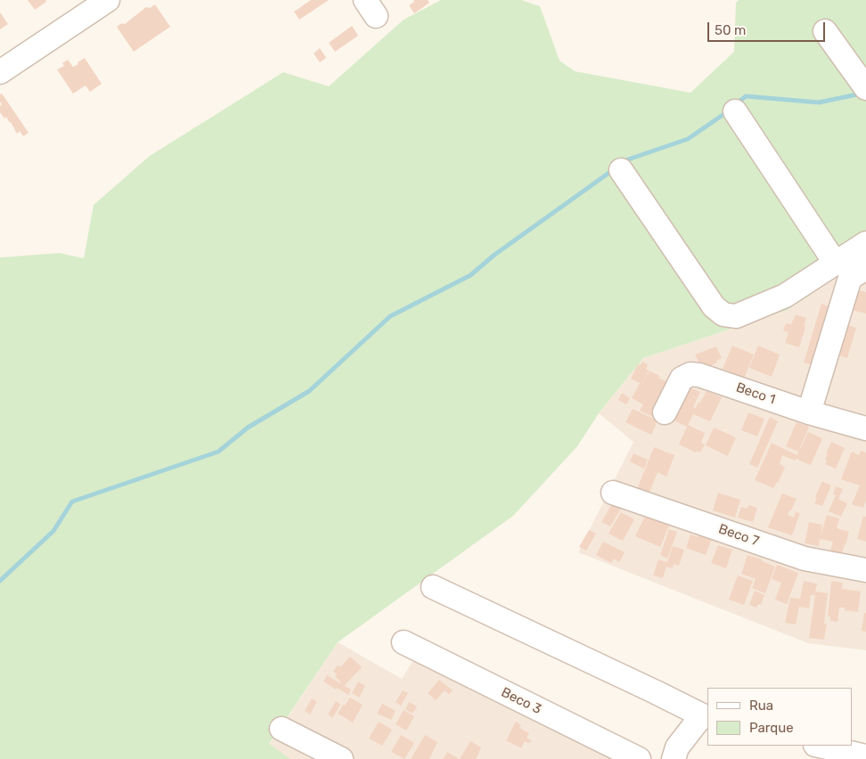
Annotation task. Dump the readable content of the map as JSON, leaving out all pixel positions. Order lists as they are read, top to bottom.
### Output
{
  "streets": {
    "street": ["Beco 1", "Beco 7", "Beco 3"]
  },
  "legend": ["Rua", "Parque"],
  "scale_bar": "50 m"
}
